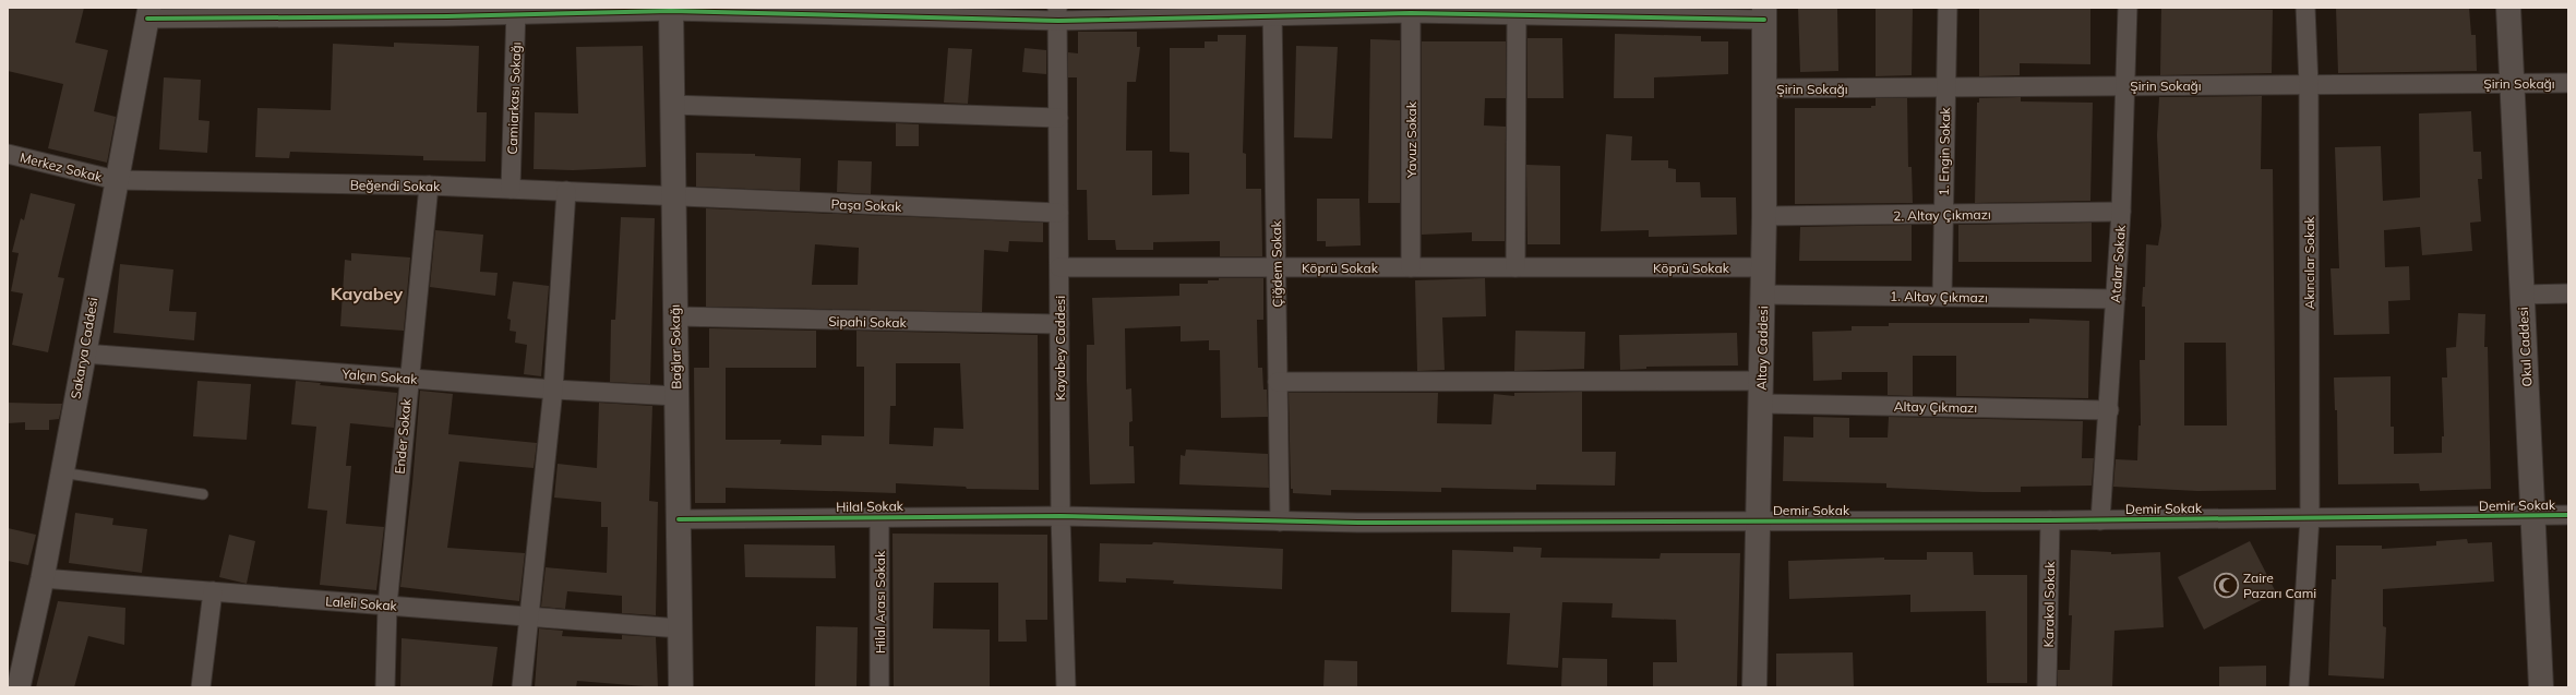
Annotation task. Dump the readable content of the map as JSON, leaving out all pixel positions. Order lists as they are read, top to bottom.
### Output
{
  "streets": {
    "main road": ["Bağlar Sokağı", "Okul Caddesi", "Altay Caddesi"],
    "street": [
      "Şirin Sokağı",
      "Camiarkası Sokağı",
      "Yavuz Sokak",
      "1. Engin Sokak",
      "Merkez Sokak",
      "Beğendi Sokak",
      "Paşa Sokak",
      "2. Altay Çıkmazı",
      "Akıncılar Sokak",
      "Çiğdem Sokak",
      "Atalar Sokak",
      "Köprü Sokak",
      "1. Altay Çıkmazı",
      "Sipahi Sokak",
      "Sakarya Caddesi",
      "Kayabey Caddesi",
      "Yalçın Sokak",
      "Altay Çıkmazı",
      "Ender Sokak",
      "Demir Sokak",
      "Hilal Sokak",
      "Hilal Arası Sokak",
      "Laleli Sokak",
      "Karakol Sokak"
    ]
  },
  "crossings": [
    ["Şirin Sokağı", "1. Engin Sokak"],
    ["Şirin Sokağı", "Akıncılar Sokak"],
    ["Şirin Sokağı", "Atalar Sokak"],
    ["Şirin Sokağı", "Okul Caddesi"],
    ["Şirin Sokağı", "Altay Caddesi"],
    ["Camiarkası Sokağı", "Beğendi Sokak"],
    ["Yavuz Sokak", "Köprü Sokak"],
    ["1. Engin Sokak", "2. Altay Çıkmazı"],
    ["1. Engin Sokak", "1. Altay Çıkmazı"],
    ["Merkez Sokak", "Beğendi Sokak"],
    ["Merkez Sokak", "Sakarya Caddesi"],
    ["Beğendi Sokak", "Paşa Sokak"],
    ["Beğendi Sokak", "Bağlar Sokağı"],
    ["Beğendi Sokak", "Sakarya Caddesi"],
    ["Beğendi Sokak", "Ender Sokak"],
    ["Paşa Sokak", "Bağlar Sokağı"],
    ["Paşa Sokak", "Kayabey Caddesi"],
    ["2. Altay Çıkmazı", "Atalar Sokak"],
    ["2. Altay Çıkmazı", "Altay Caddesi"],
    ["Akıncılar Sokak", "Demir Sokak"],
    ["Çiğdem Sokak", "Köprü Sokak"],
    ["Çiğdem Sokak", "Altay Çıkmazı"],
    ["Çiğdem Sokak", "Demir Sokak"],
    ["Çiğdem Sokak", "Hilal Sokak"],
    ["Atalar Sokak", "1. Altay Çıkmazı"],
    ["Atalar Sokak", "Altay Çıkmazı"],
    ["Atalar Sokak", "Demir Sokak"],
    ["Köprü Sokak", "Kayabey Caddesi"],
    ["Köprü Sokak", "Altay Caddesi"],
    ["1. Altay Çıkmazı", "Altay Caddesi"],
    ["Sipahi Sokak", "Bağlar Sokağı"],
    ["Sipahi Sokak", "Kayabey Caddesi"],
    ["Bağlar Sokağı", "Yalçın Sokak"],
    ["Bağlar Sokağı", "Hilal Sokak"],
    ["Bağlar Sokağı", "Laleli Sokak"],
    ["Okul Caddesi", "Demir Sokak"],
    ["Sakarya Caddesi", "Yalçın Sokak"],
    ["Sakarya Caddesi", "Laleli Sokak"],
    ["Kayabey Caddesi", "Hilal Sokak"],
    ["Altay Caddesi", "Altay Çıkmazı"],
    ["Altay Caddesi", "Demir Sokak"],
    ["Yalçın Sokak", "Ender Sokak"],
    ["Ender Sokak", "Laleli Sokak"],
    ["Demir Sokak", "Hilal Sokak"],
    ["Demir Sokak", "Karakol Sokak"],
    ["Hilal Sokak", "Hilal Arası Sokak"]
  ],
  "districts": ["Kayabey"],
  "places": {
    "mosque": ["Zaire Pazarı Cami"]
  }
}
